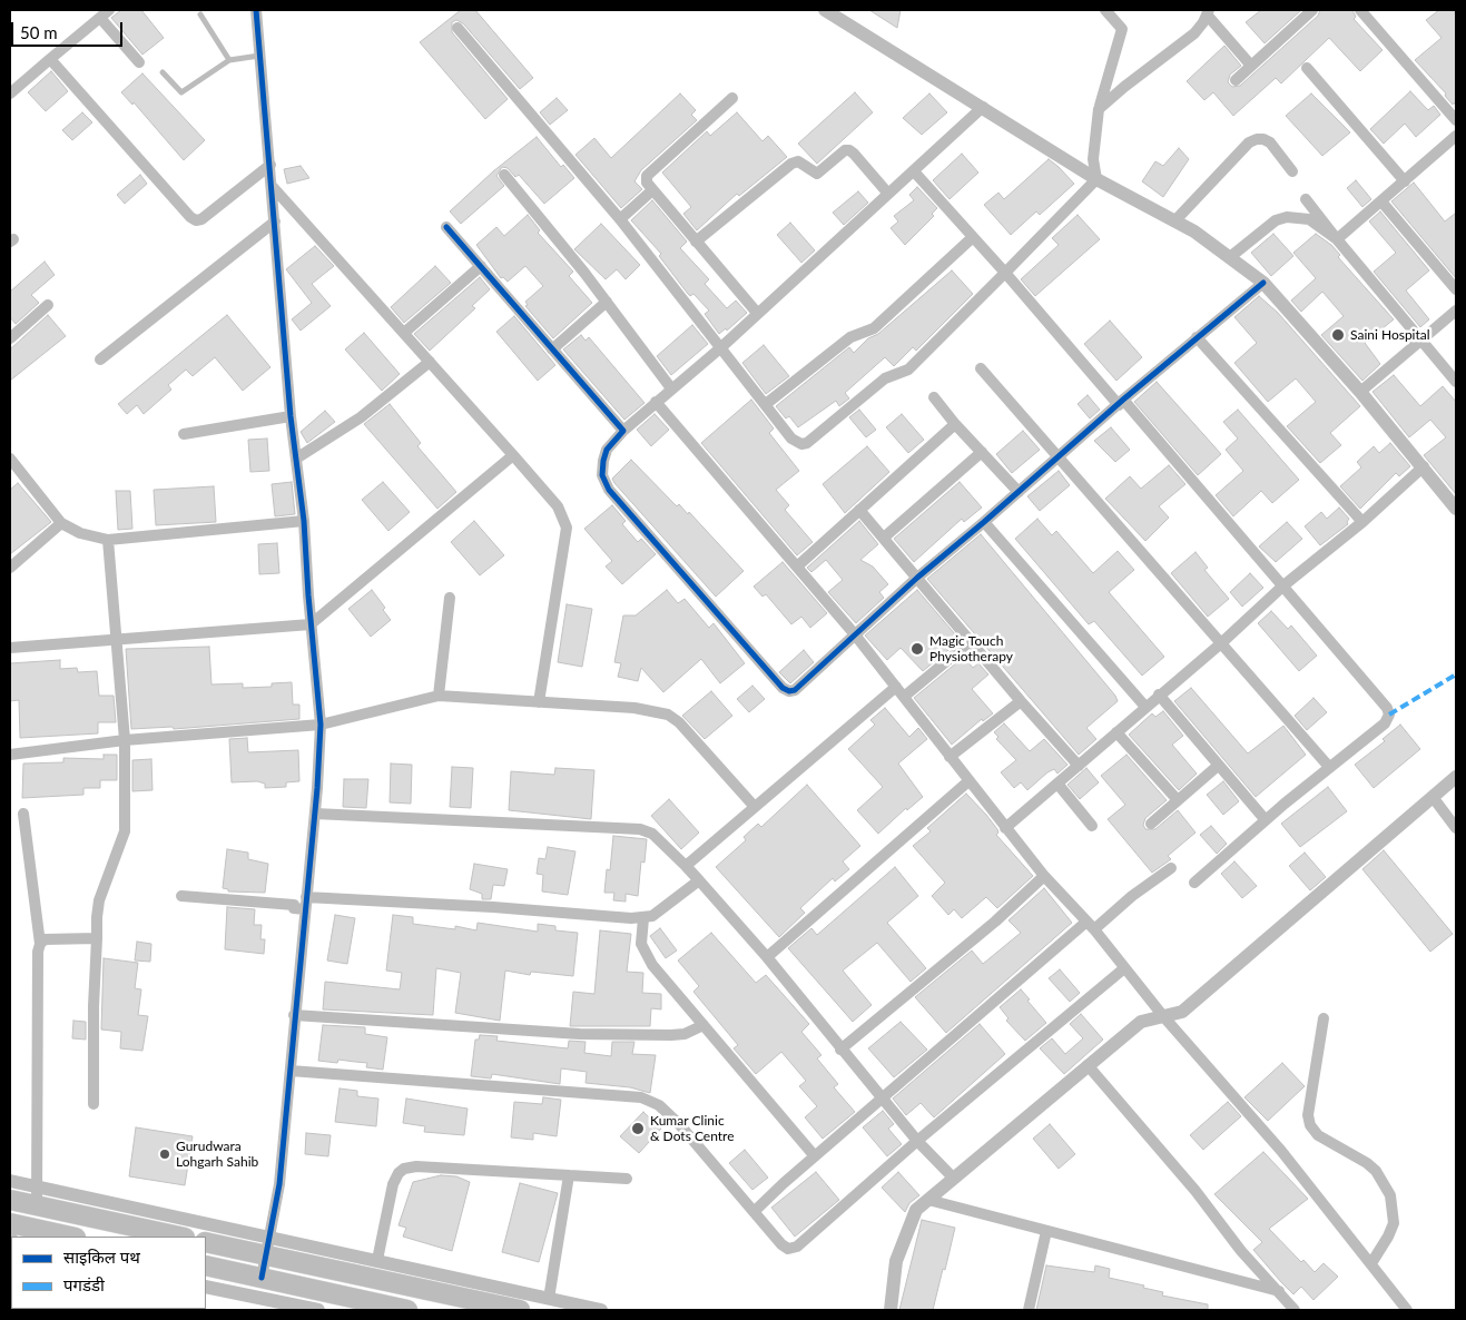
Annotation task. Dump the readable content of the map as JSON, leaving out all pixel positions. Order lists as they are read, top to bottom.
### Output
{
  "places": [
    "Saini Hospital",
    "Magic Touch Physiotherapy",
    "Kumar Clinic & Dots Centre",
    "Gurudwara Lohgarh Sahib"
  ],
  "legend": ["साइकिल पथ", "पगडंडी"],
  "scale_bar": "50 m"
}
